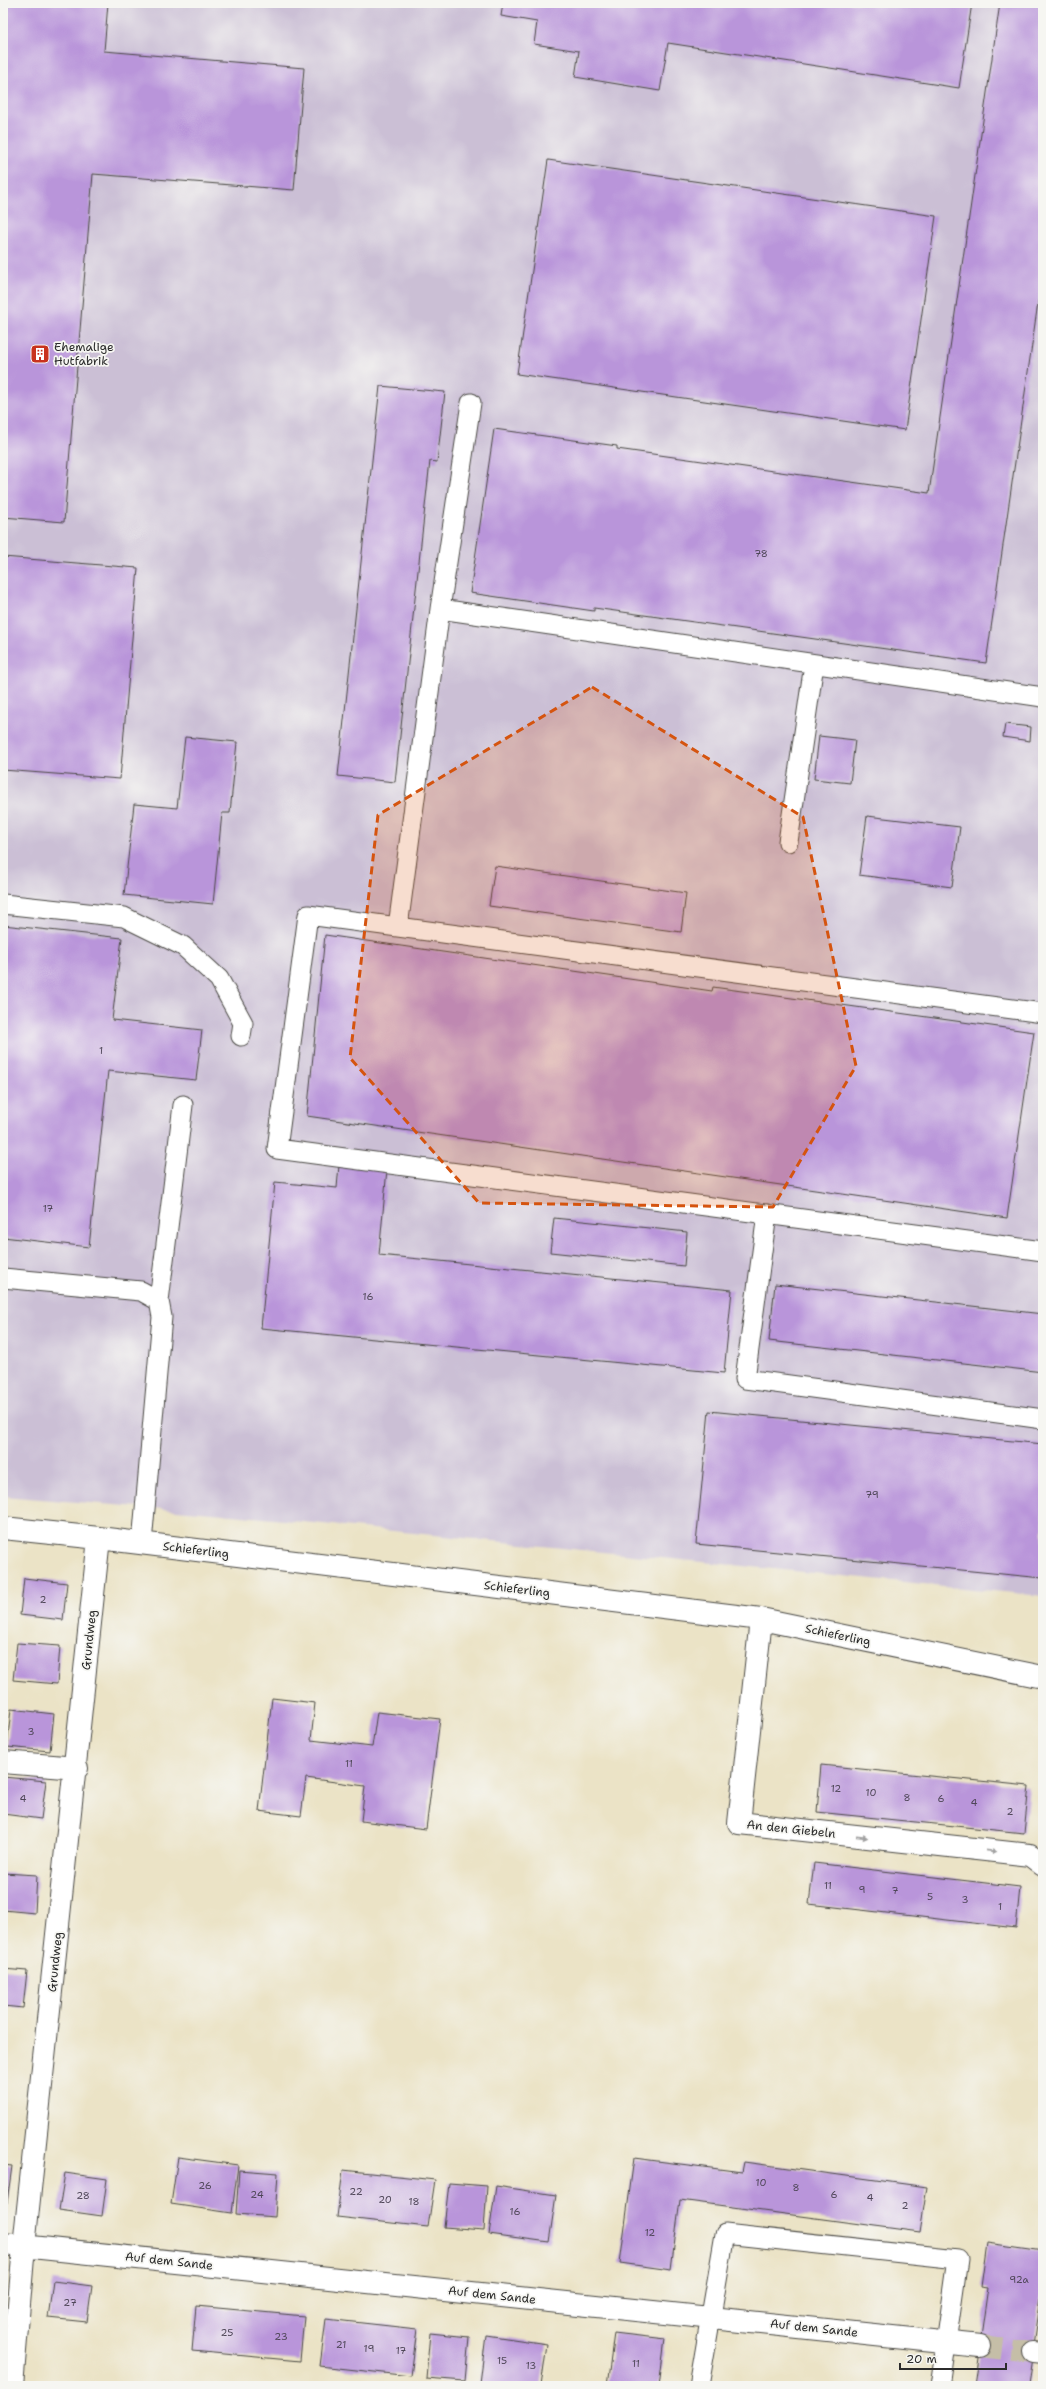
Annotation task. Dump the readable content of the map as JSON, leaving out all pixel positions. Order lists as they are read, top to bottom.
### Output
{
  "streets": {
    "street": [
      "Schieferling",
      "Grundweg",
      "An den Giebeln",
      "Auf dem Sande"
    ]
  },
  "crossings": [
    ["Schieferling", "Grundweg"],
    ["Schieferling", "An den Giebeln"],
    ["Grundweg", "Auf dem Sande"]
  ],
  "places": {
    "building": ["Ehemalige Hutfabrik"]
  },
  "house_numbers": [
    "78",
    "1",
    "17",
    "16",
    "79",
    "2",
    "3",
    "11",
    "12",
    "10",
    "8",
    "4",
    "6",
    "4",
    "2",
    "11",
    "9",
    "7",
    "5",
    "3",
    "1",
    "10",
    "26",
    "8",
    "22",
    "24",
    "6",
    "28",
    "4",
    "20",
    "18",
    "2",
    "16",
    "12",
    "92a",
    "27",
    "25",
    "23",
    "21",
    "19",
    "17",
    "15",
    "11",
    "13"
  ],
  "scale_bar": "20 m"
}
